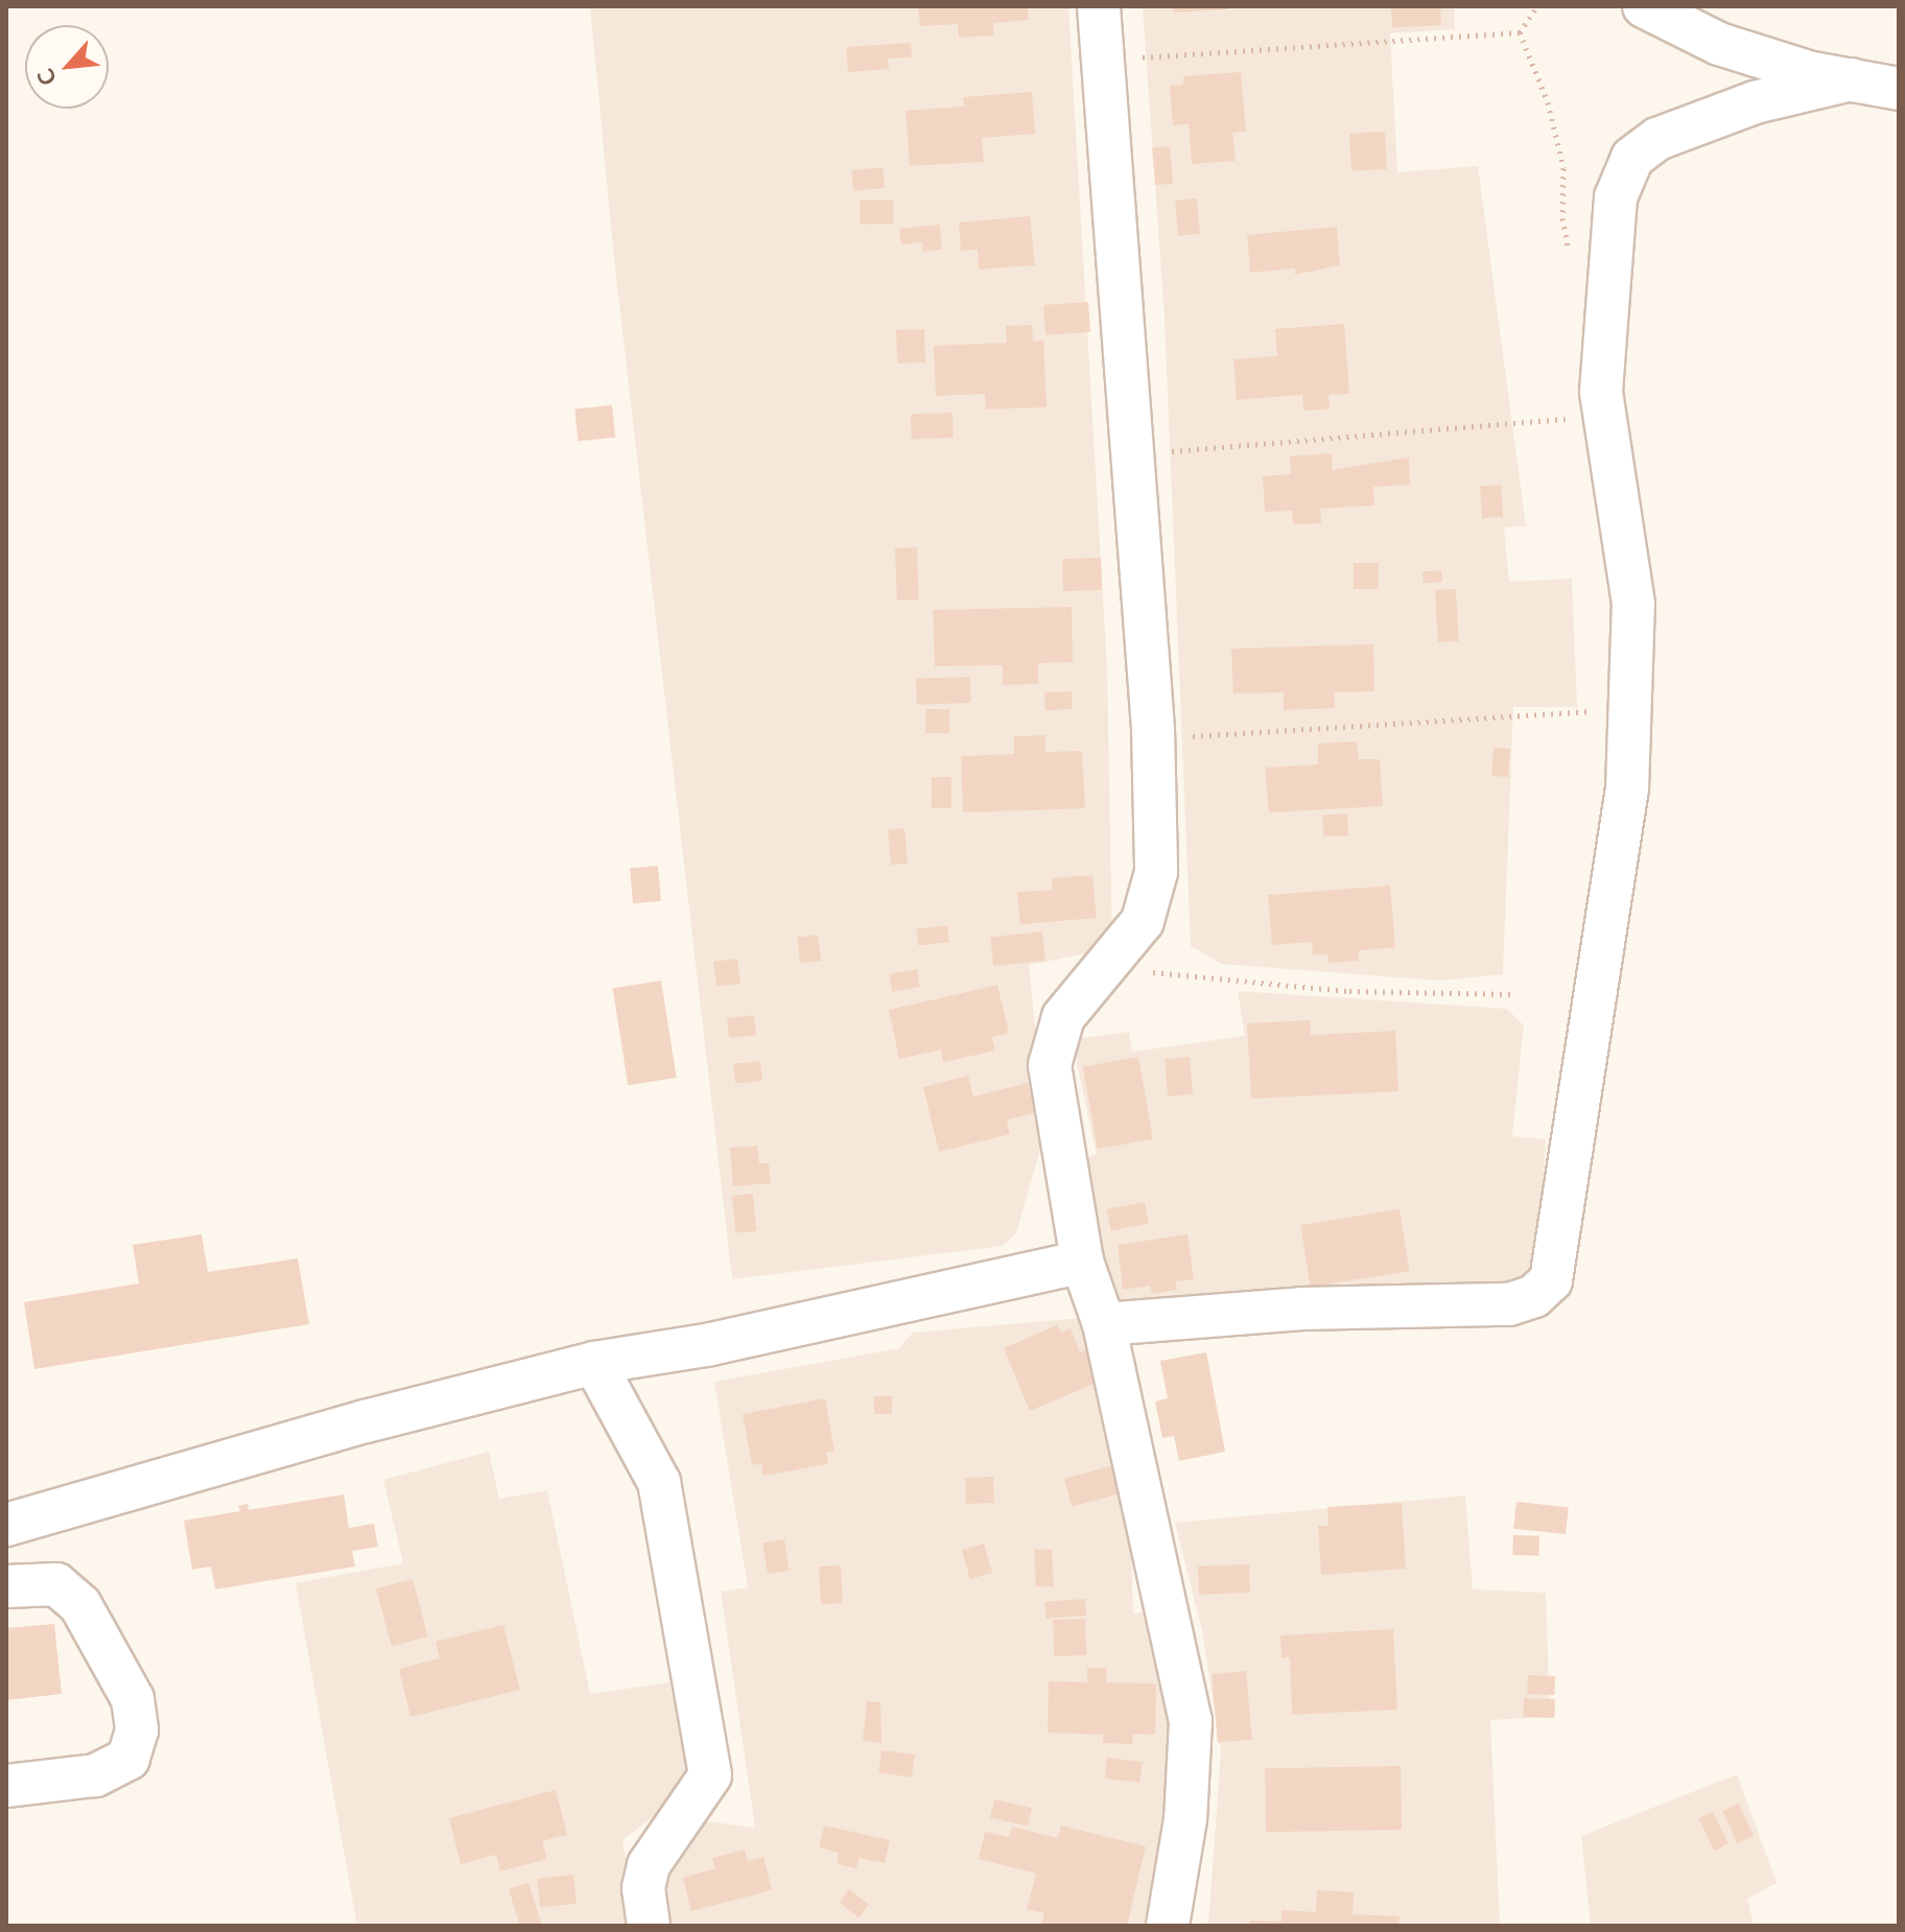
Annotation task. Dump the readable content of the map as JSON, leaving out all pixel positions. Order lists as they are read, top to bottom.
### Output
{
  "north": "bottom left"
}
